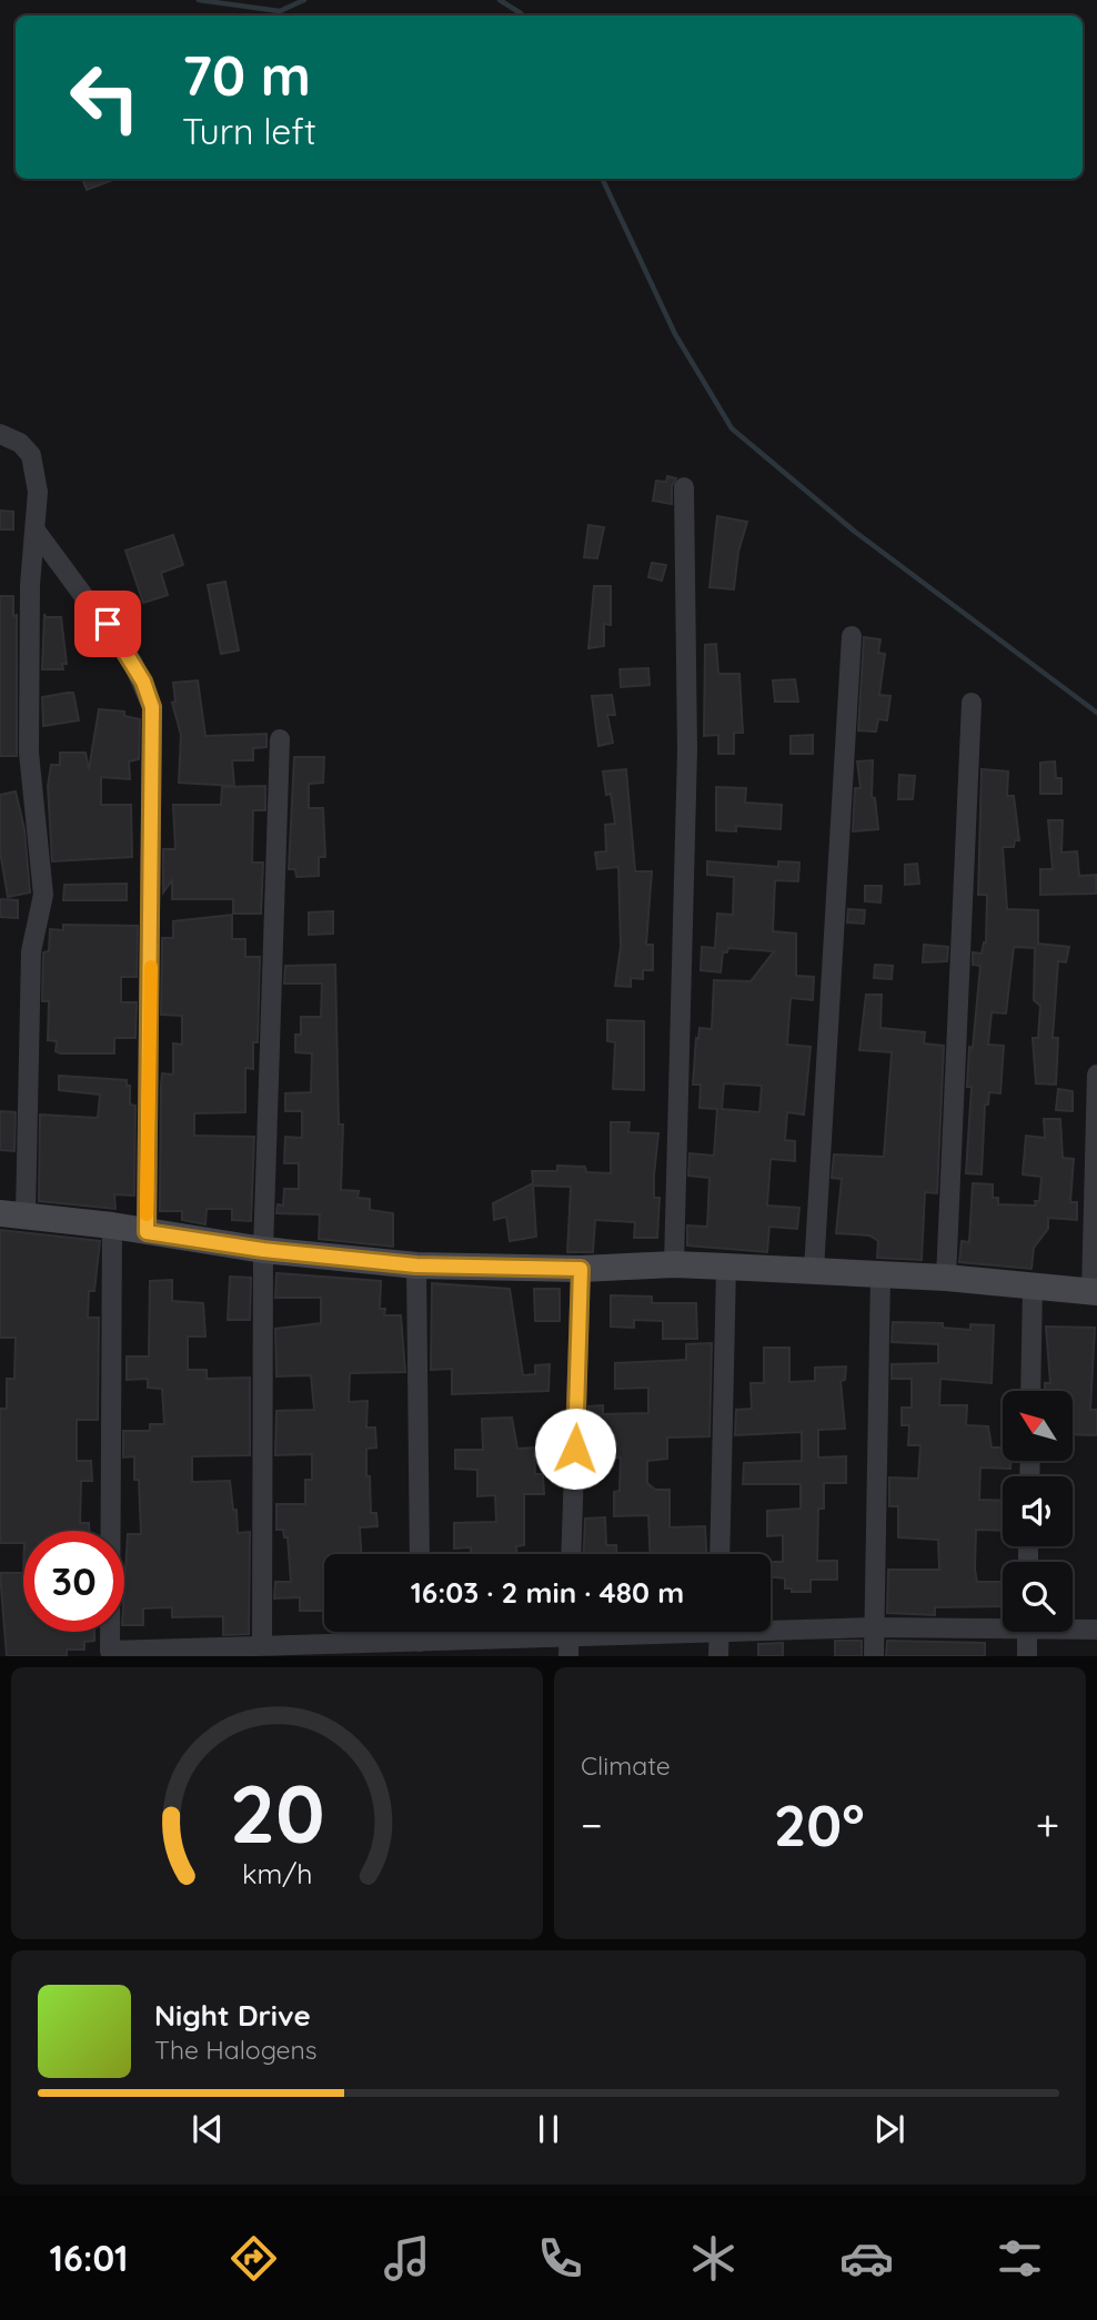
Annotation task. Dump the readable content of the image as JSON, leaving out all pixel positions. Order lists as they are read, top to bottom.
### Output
{
  "north": "top left",
  "page": {
    "turn": ["70 m", "Turn left"],
    "limit": "30",
    "trip": "16:03 · 2 min · 480 m",
    "tile": "Climate",
    "heat": ["−", "20°", "+"],
    "song": ["Night Drive", "The Halogens"],
    "tabs": "16:01",
    "gauge": ["20", "km/h"]
  }
}
